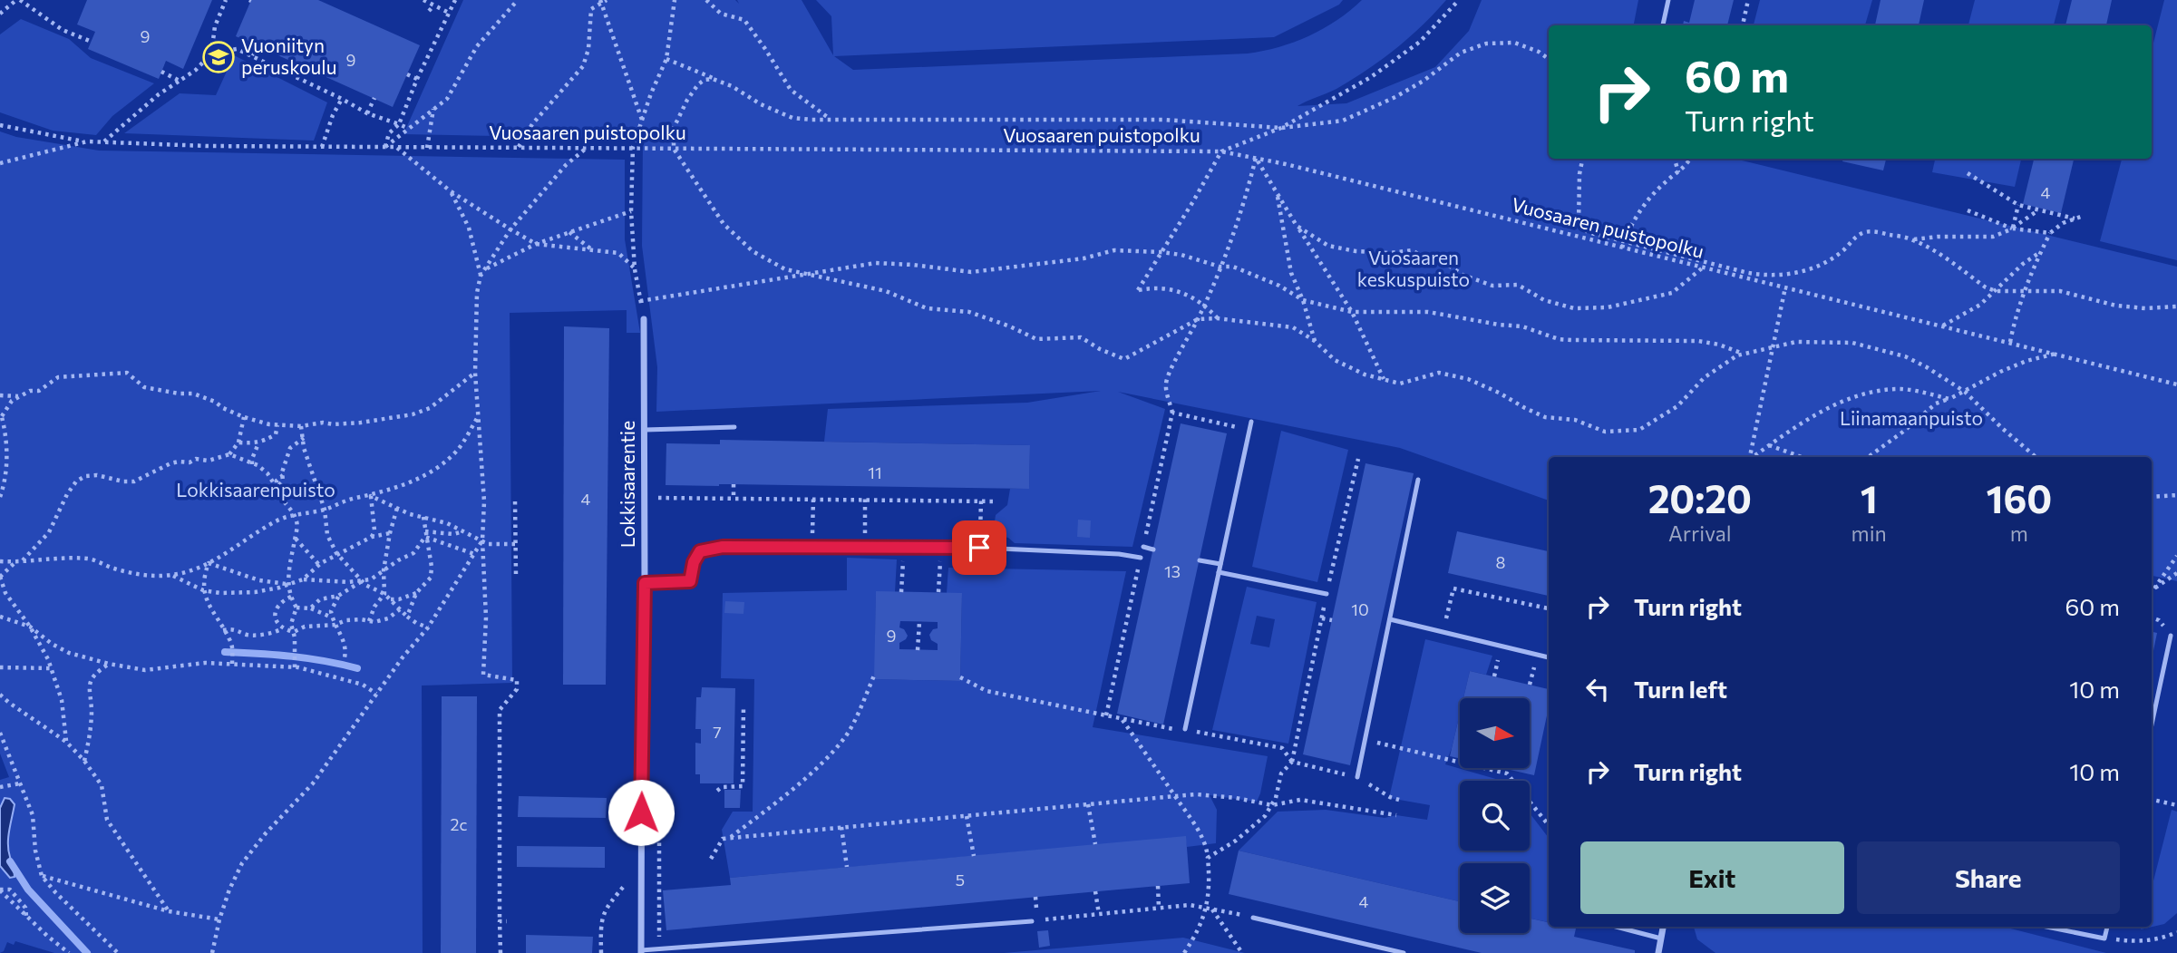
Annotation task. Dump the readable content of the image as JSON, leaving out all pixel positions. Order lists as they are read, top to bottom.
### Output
{
  "streets": {
    "street": ["Lokkisaarentie"],
    "path": ["Vuosaaren puistopolku"]
  },
  "parks": ["Vuosaaren keskuspuisto", "Liinamaanpuisto", "Lokkisaarenpuisto"],
  "places": {
    "school or university": ["Vuoniityn peruskoulu"]
  },
  "house_numbers": [
    "9",
    "9",
    "4",
    "11",
    "4",
    "8",
    "13",
    "10",
    "9",
    "7",
    "2c",
    "5",
    "4"
  ],
  "north": "right",
  "page": {
    "turn": ["60 m", "Turn right"],
    "eta": [
      "20:20",
      "Arrival",
      "1",
      "min",
      "160",
      "m"
    ],
    "list": [
      {
        "name": "Turn right",
        "value": "60 m"
      },
      {
        "name": "Turn left",
        "value": "10 m"
      },
      {
        "name": "Turn right",
        "value": "10 m"
      }
    ],
    "buttons": ["Exit", "Share"]
  }
}
